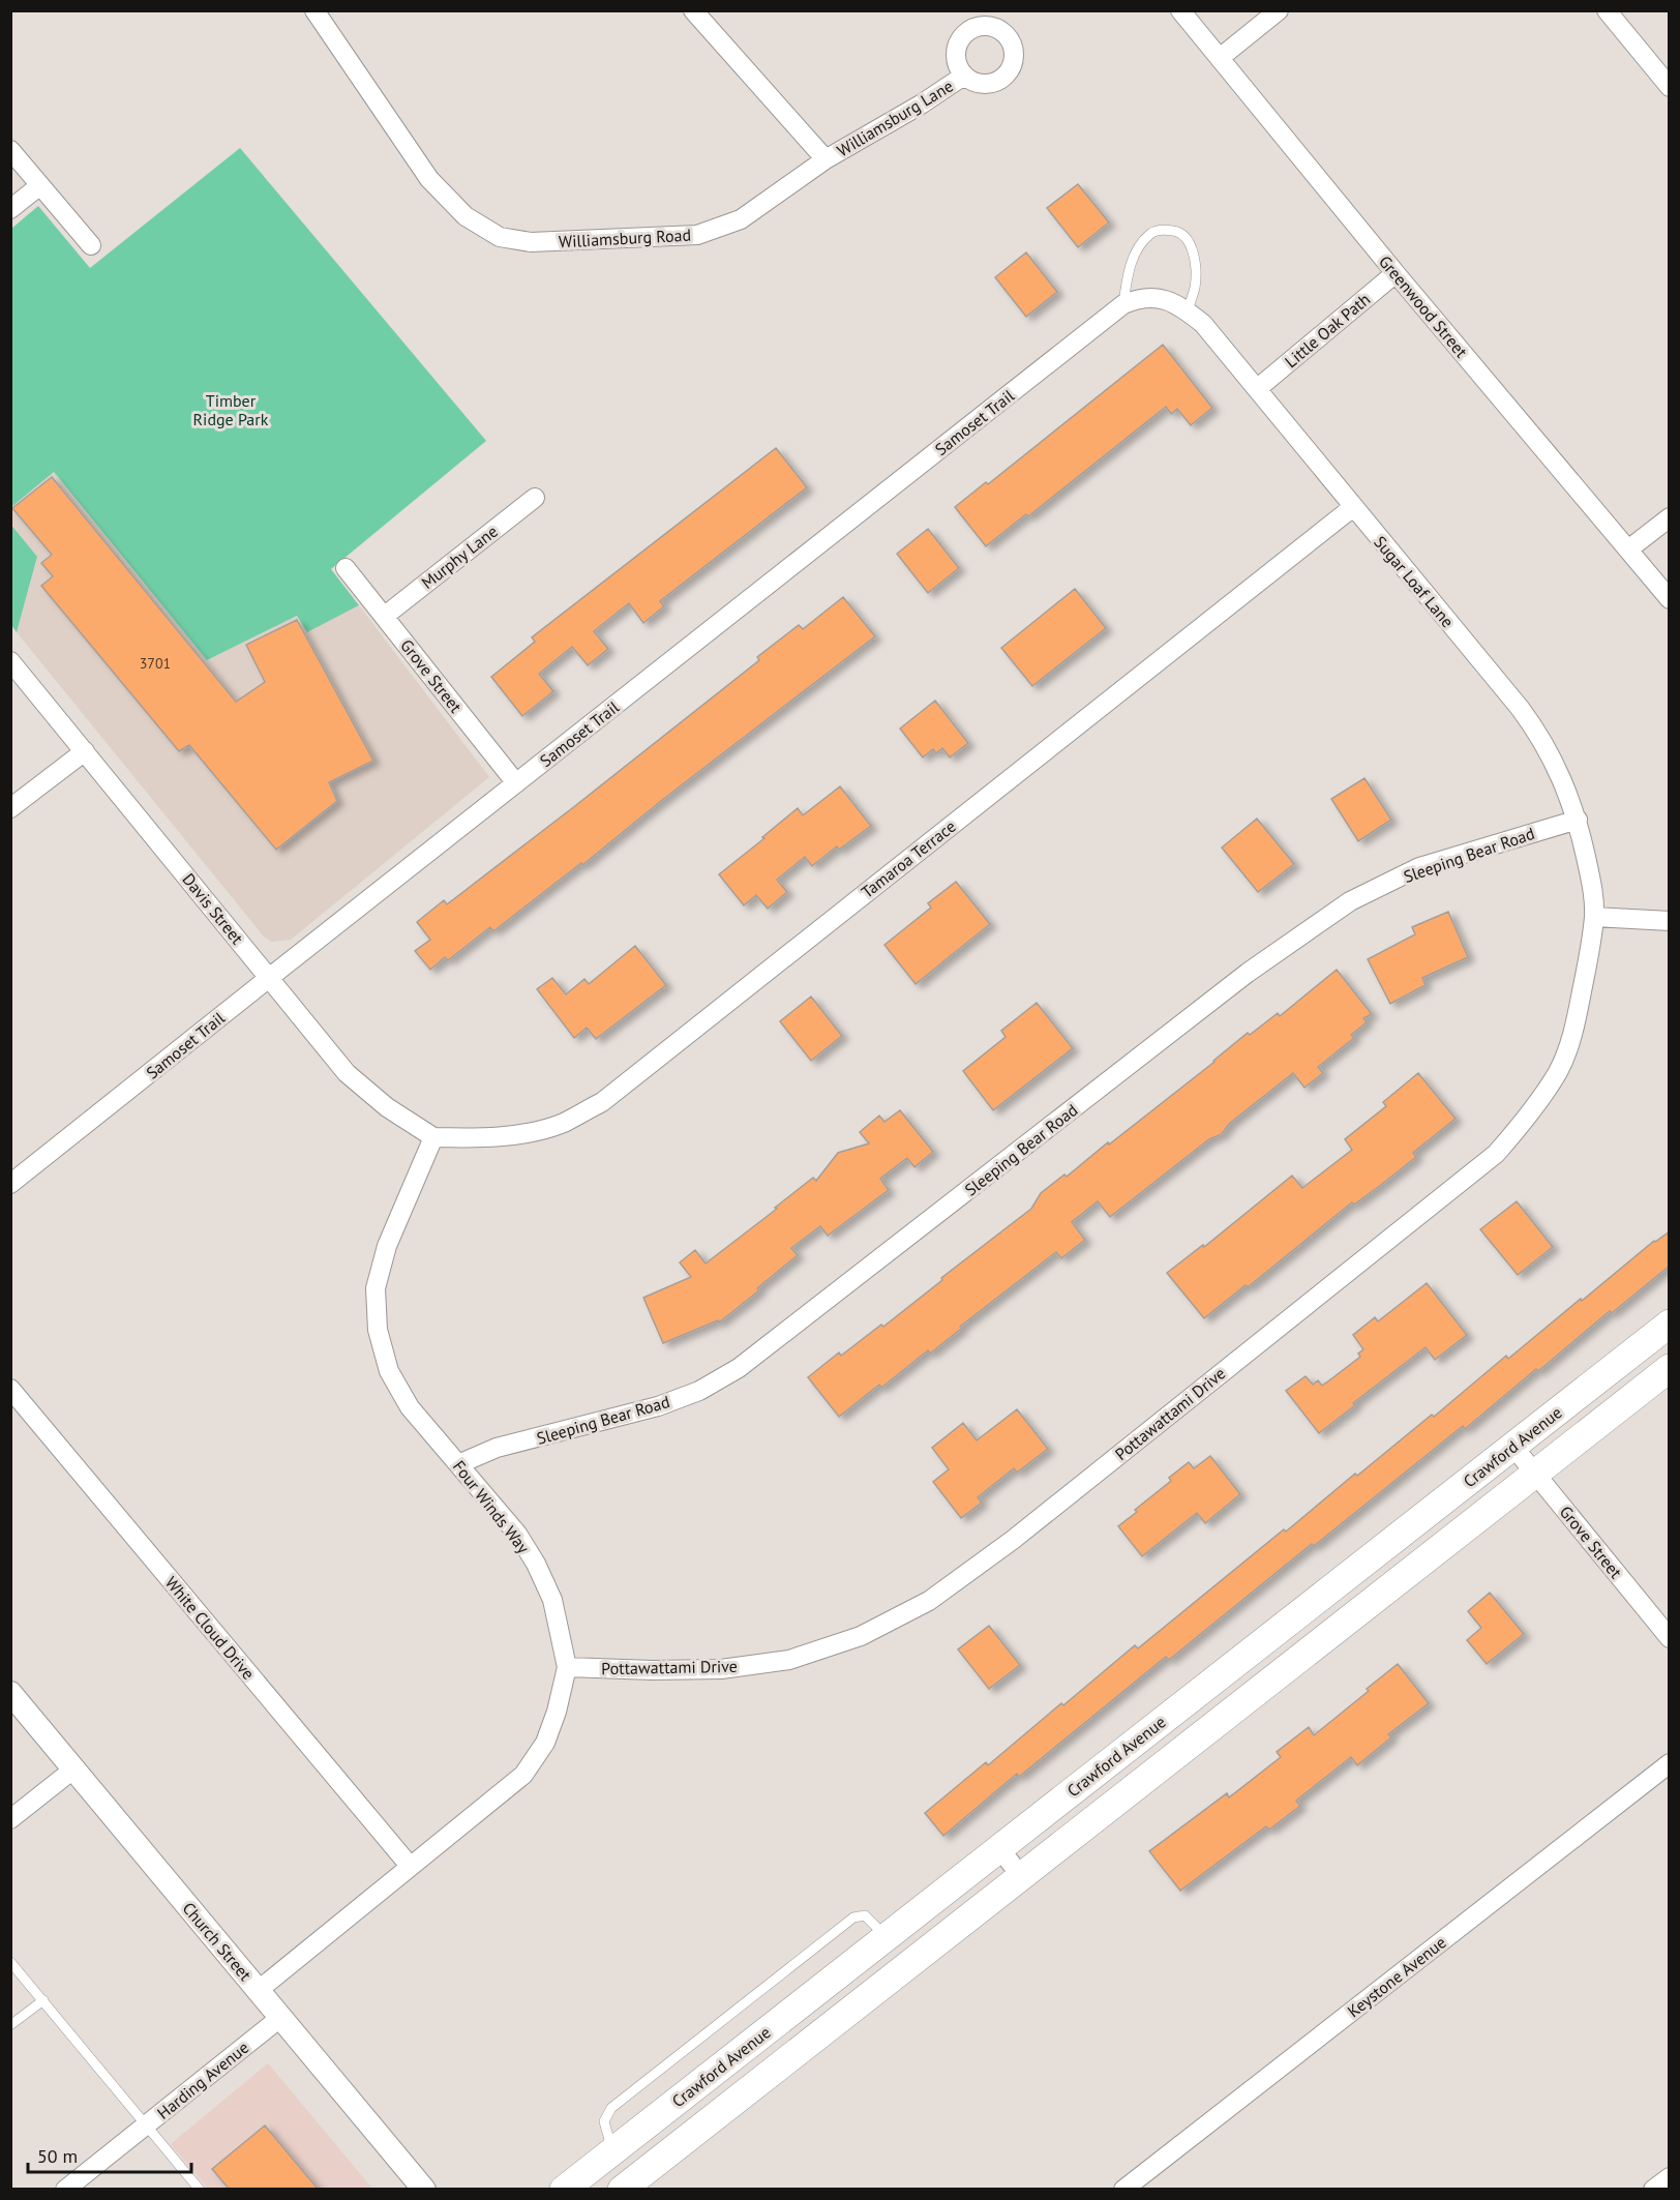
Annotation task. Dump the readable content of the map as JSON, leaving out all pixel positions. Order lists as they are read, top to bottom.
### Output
{
  "streets": {
    "main road": ["Crawford Avenue"],
    "street": [
      "Williamsburg Lane",
      "Williamsburg Road",
      "Greenwood Street",
      "Little Oak Path",
      "Samoset Trail",
      "Murphy Lane",
      "Sugar Loaf Lane",
      "Grove Street",
      "Sleeping Bear Road",
      "Tamaroa Terrace",
      "Davis Street",
      "Pottawattami Drive",
      "Four Winds Way",
      "White Cloud Drive",
      "Church Street",
      "Keystone Avenue",
      "Harding Avenue"
    ]
  },
  "crossings": [
    ["Williamsburg Lane", "Williamsburg Road"],
    ["Greenwood Street", "Little Oak Path"],
    ["Little Oak Path", "Sugar Loaf Lane"],
    ["Samoset Trail", "Sugar Loaf Lane"],
    ["Samoset Trail", "Grove Street"],
    ["Samoset Trail", "Davis Street"],
    ["Murphy Lane", "Grove Street"],
    ["Sugar Loaf Lane", "Sleeping Bear Road"],
    ["Sugar Loaf Lane", "Tamaroa Terrace"],
    ["Sugar Loaf Lane", "Pottawattami Drive"],
    ["Grove Street", "Crawford Avenue"],
    ["Sleeping Bear Road", "Four Winds Way"],
    ["Tamaroa Terrace", "Davis Street"],
    ["Tamaroa Terrace", "Four Winds Way"],
    ["Davis Street", "Four Winds Way"],
    ["Pottawattami Drive", "Four Winds Way"],
    ["Four Winds Way", "White Cloud Drive"],
    ["Four Winds Way", "Church Street"],
    ["Church Street", "Harding Avenue"]
  ],
  "parks": ["Timber Ridge Park"],
  "house_numbers": ["3701"],
  "scale_bar": "50 m"
}
